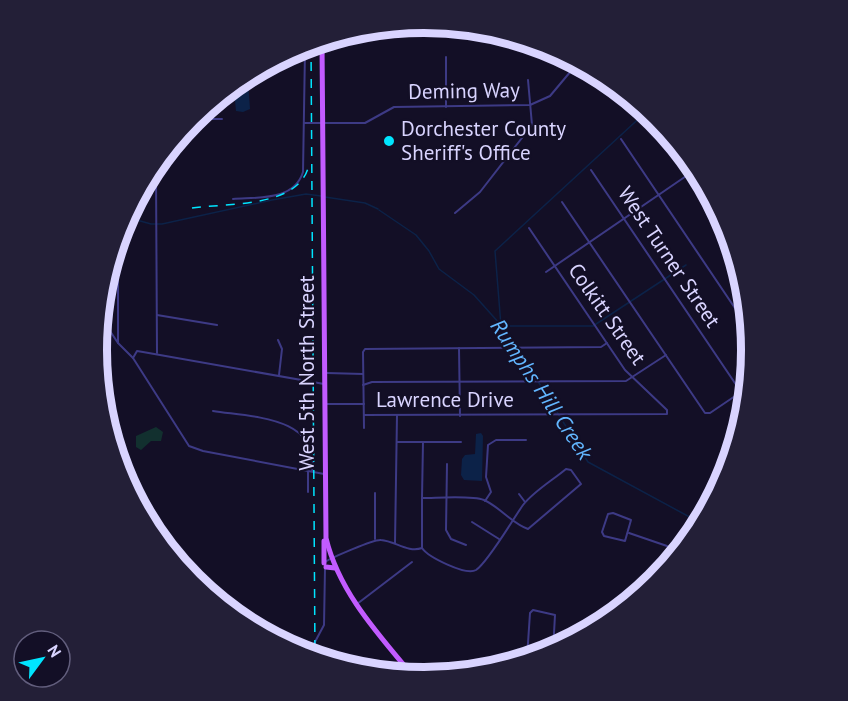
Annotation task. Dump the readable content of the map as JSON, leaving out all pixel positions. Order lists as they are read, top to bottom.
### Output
{
  "streets": {
    "main road": ["West 5th North Street"],
    "street": [
      "Deming Way",
      "West Turner Street",
      "Colkitt Street",
      "Lawrence Drive"
    ]
  },
  "crossings": [
    ["Deming Way", "West 5th North Street"],
    ["Colkitt Street", "Lawrence Drive"],
    ["West 5th North Street", "Lawrence Drive"]
  ],
  "water": ["Rumphs Hill Creek"],
  "places": ["Dorchester County Sheriff's Office"],
  "north": "top right"
}
